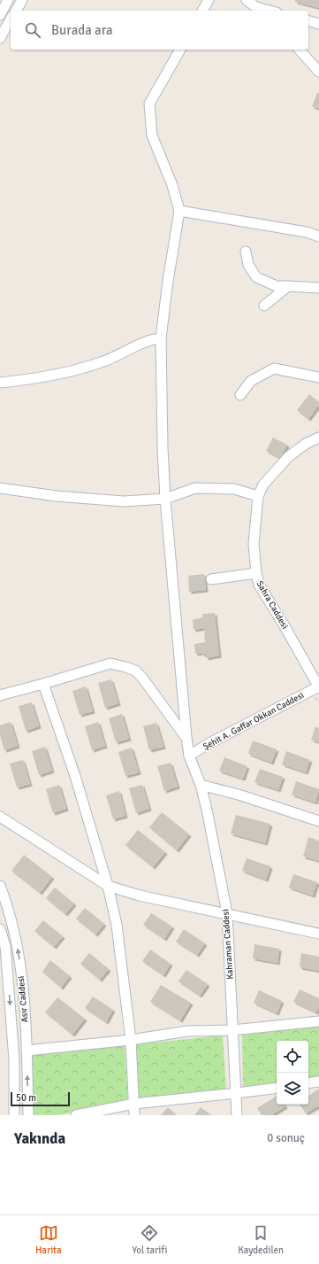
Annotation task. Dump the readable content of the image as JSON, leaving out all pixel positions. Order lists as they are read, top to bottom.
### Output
{
  "streets": {
    "street": [
      "Sahra Caddesi",
      "Şehit A. Gaffar Okkan Caddesi",
      "Kahraman Caddesi",
      "Asır Caddesi"
    ]
  },
  "crossings": [
    ["Sahra Caddesi", "Şehit A. Gaffar Okkan Caddesi"],
    ["Şehit A. Gaffar Okkan Caddesi", "Kahraman Caddesi"]
  ],
  "scale_bar": "50 m",
  "page": {
    "search": "Burada ara",
    "scale": "50 m",
    "heading": ["Yakında", "0 sonuç"],
    "nav": ["Harita", "Yol tarifi", "Kaydedilen"]
  }
}
